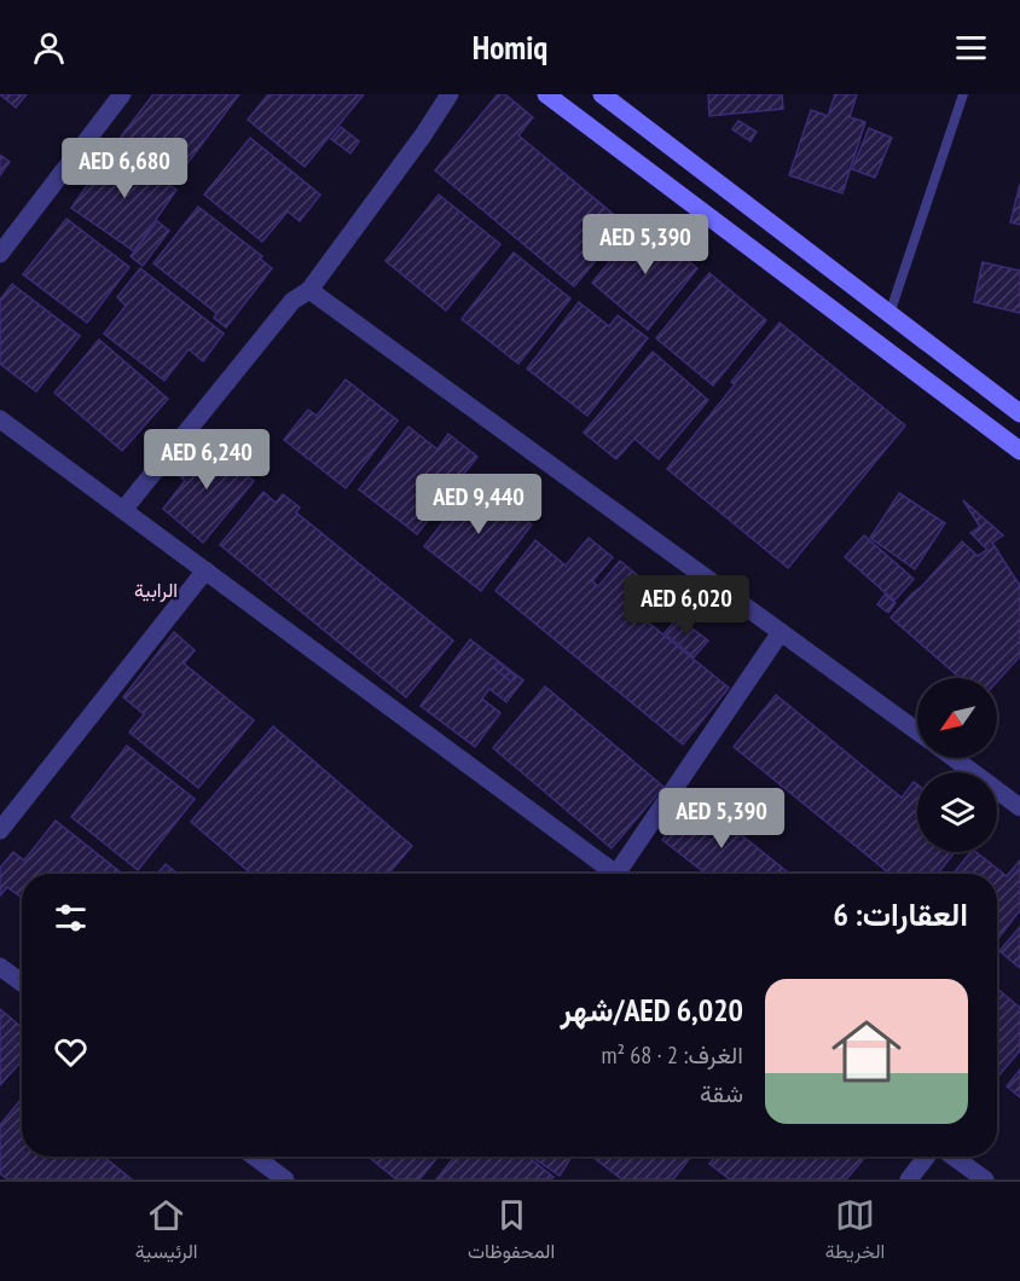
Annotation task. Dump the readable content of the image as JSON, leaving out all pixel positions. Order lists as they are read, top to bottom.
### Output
{
  "districts": ["الرابية"],
  "north": "bottom left",
  "page": {
    "header": "Homiq",
    "price": [
      "AED 6,680",
      "AED 5,390",
      "AED 6,240",
      "AED 9,440",
      "AED 6,020",
      "AED 5,390"
    ],
    "heading": "العقارات: 6",
    "list": [
      {
        "name": "AED 6,020/شهر",
        "note": "الغرف: 2 · 68 m² · شقة"
      }
    ],
    "tabs": ["الخريطة", "المحفوظات", "الرئيسية"]
  }
}
